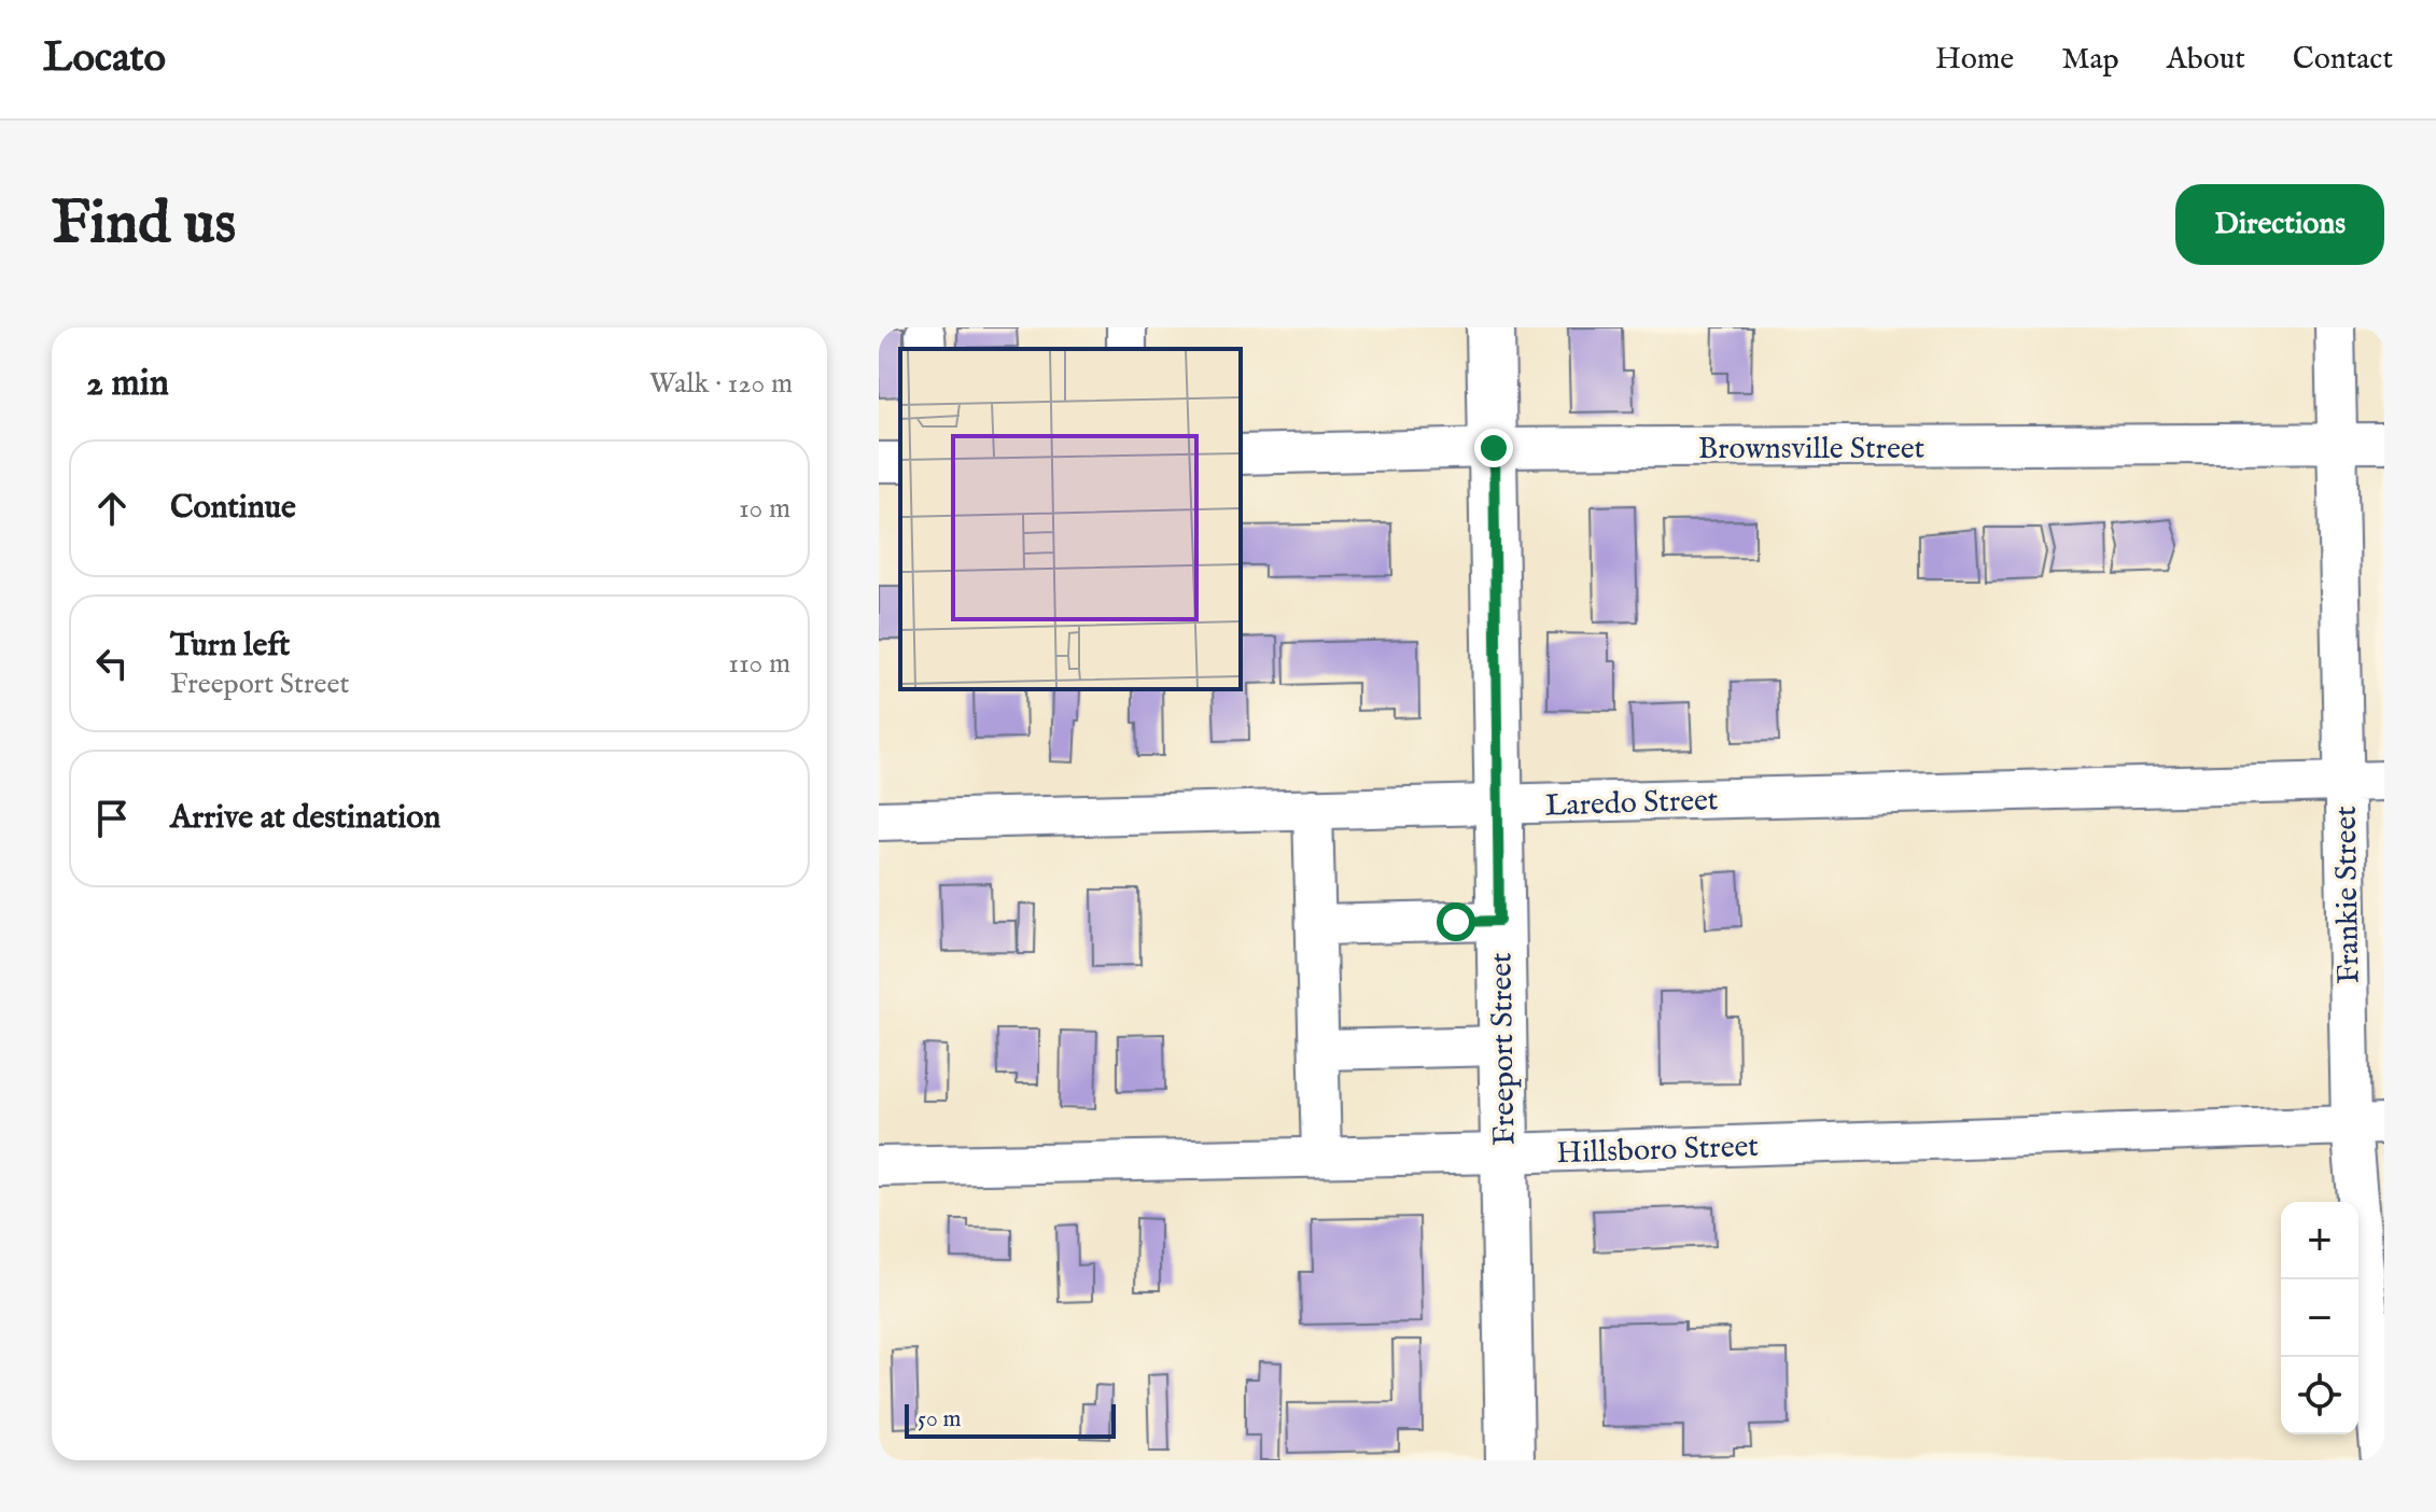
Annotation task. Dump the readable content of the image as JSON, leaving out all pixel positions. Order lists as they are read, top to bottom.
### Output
{
  "streets": {
    "main road": ["Freeport Street"],
    "street": [
      "Brownsville Street",
      "Laredo Street",
      "Frankie Street",
      "Hillsboro Street"
    ]
  },
  "crossings": [
    ["Brownsville Street", "Frankie Street"],
    ["Brownsville Street", "Freeport Street"],
    ["Laredo Street", "Frankie Street"],
    ["Laredo Street", "Freeport Street"],
    ["Frankie Street", "Hillsboro Street"],
    ["Freeport Street", "Hillsboro Street"]
  ],
  "scale_bar": "50 m",
  "page": {
    "header": "Locato",
    "nav": [
      "Home",
      "Map",
      "About",
      "Contact"
    ],
    "buttons": "Directions",
    "title": "Find us",
    "heading": ["2 min", "Walk · 120 m"],
    "list": [
      ["Continue", "10 m"],
      ["Turn left", "Freeport Street", "110 m"],
      "Arrive at destination"
    ],
    "map_buttons": ["+", "−"],
    "scale": "50 m"
  }
}
